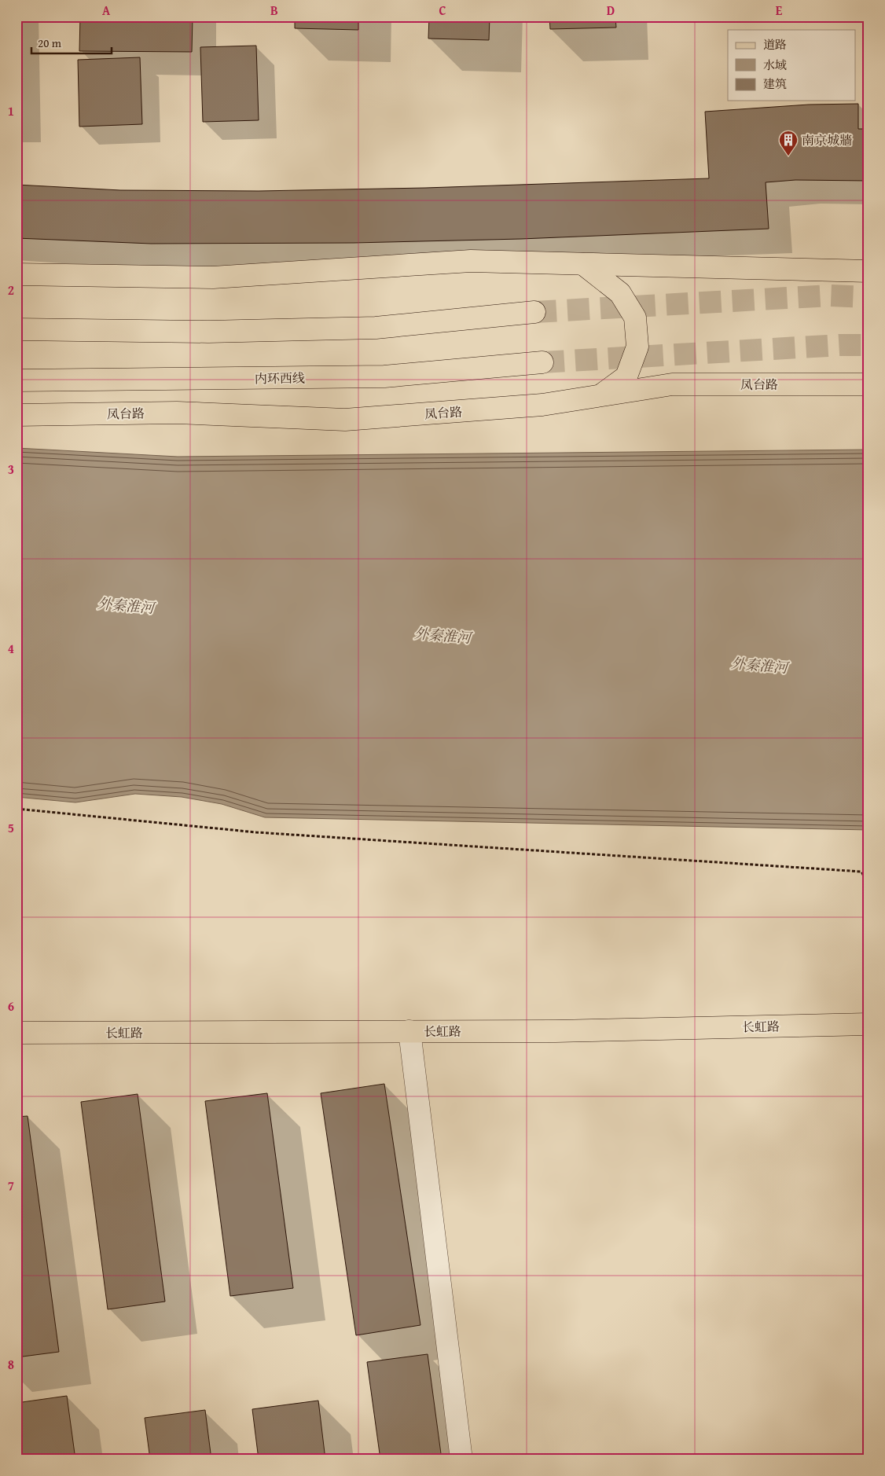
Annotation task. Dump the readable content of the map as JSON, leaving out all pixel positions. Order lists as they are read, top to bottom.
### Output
{
  "streets": {
    "main road": ["内环西线", "凤台路", "长虹路"]
  },
  "water": ["外秦淮河"],
  "places": {
    "building": ["南京城牆"]
  },
  "legend": ["道路", "水域", "建筑"],
  "scale_bar": "20 m",
  "grid": {
    "columns": [
      "A",
      "B",
      "C",
      "D",
      "E"
    ],
    "rows": [
      "1",
      "2",
      "3",
      "4",
      "5",
      "6",
      "7",
      "8"
    ]
  }
}
